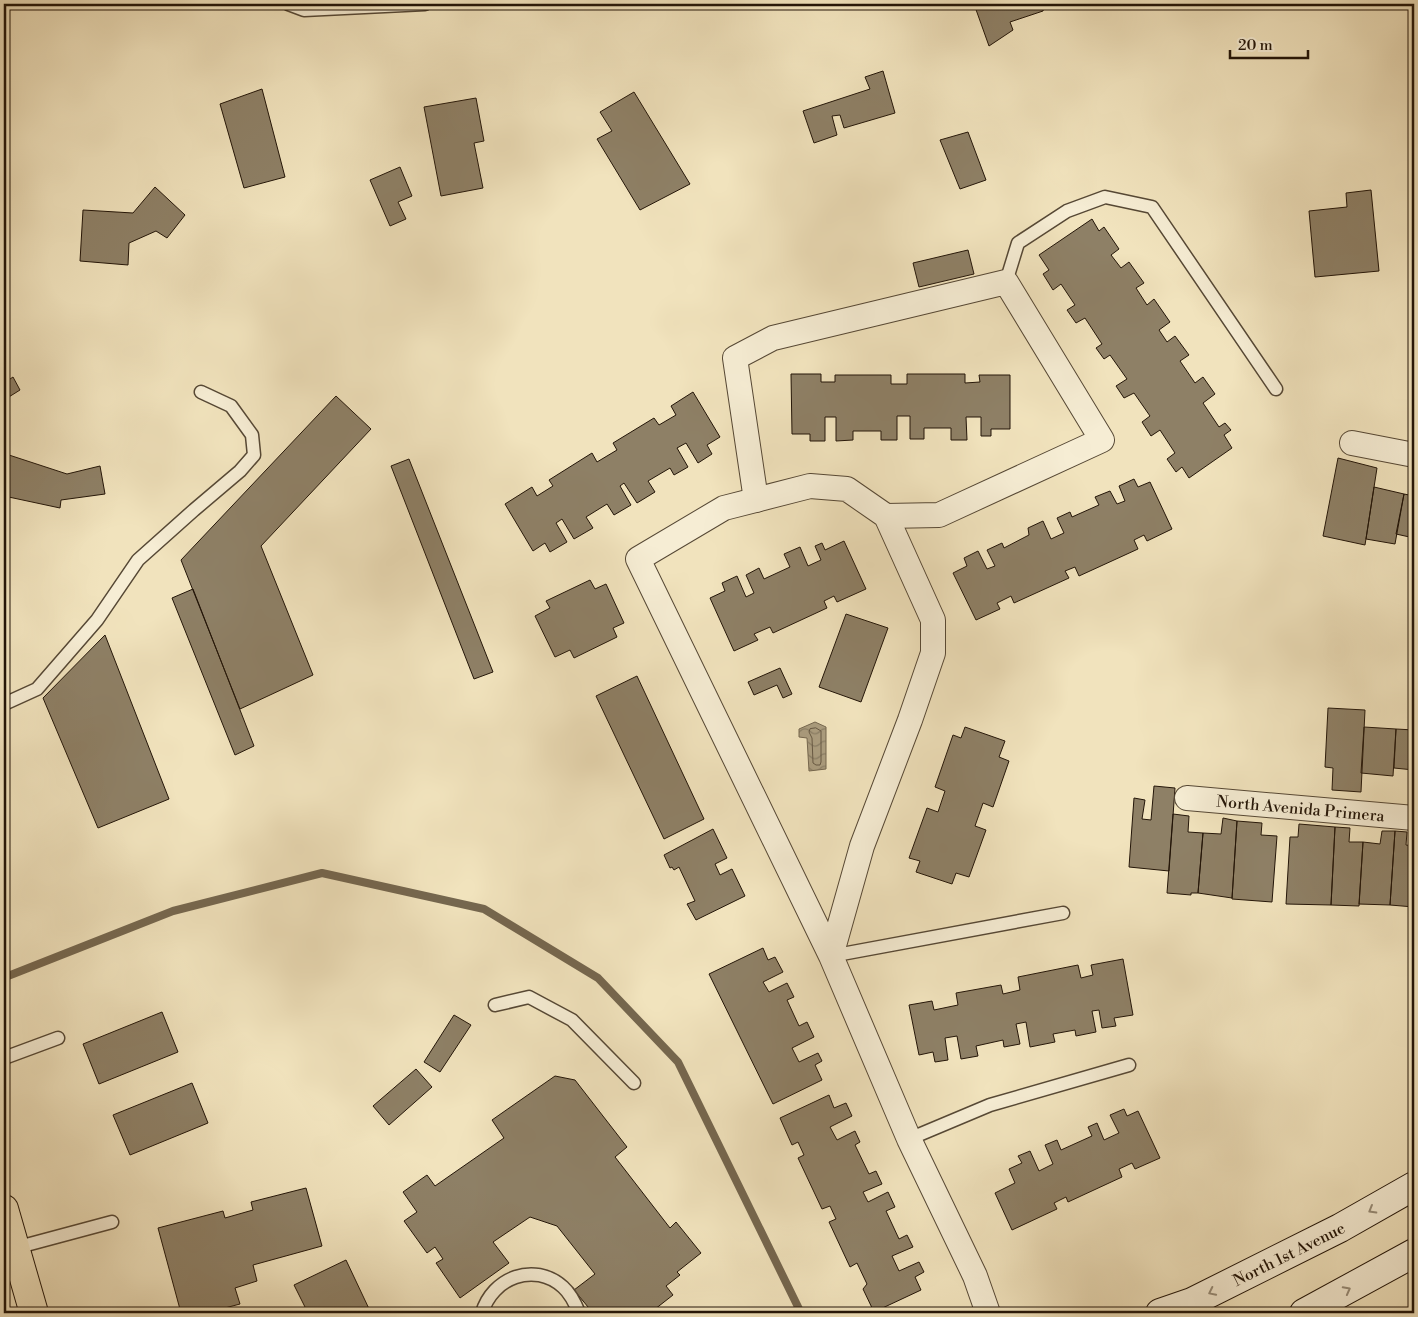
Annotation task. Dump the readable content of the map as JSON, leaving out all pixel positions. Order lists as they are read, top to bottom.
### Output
{
  "streets": {
    "main road": ["North 1st Avenue"],
    "street": ["North Avenida Primera"]
  },
  "scale_bar": "20 m"
}
